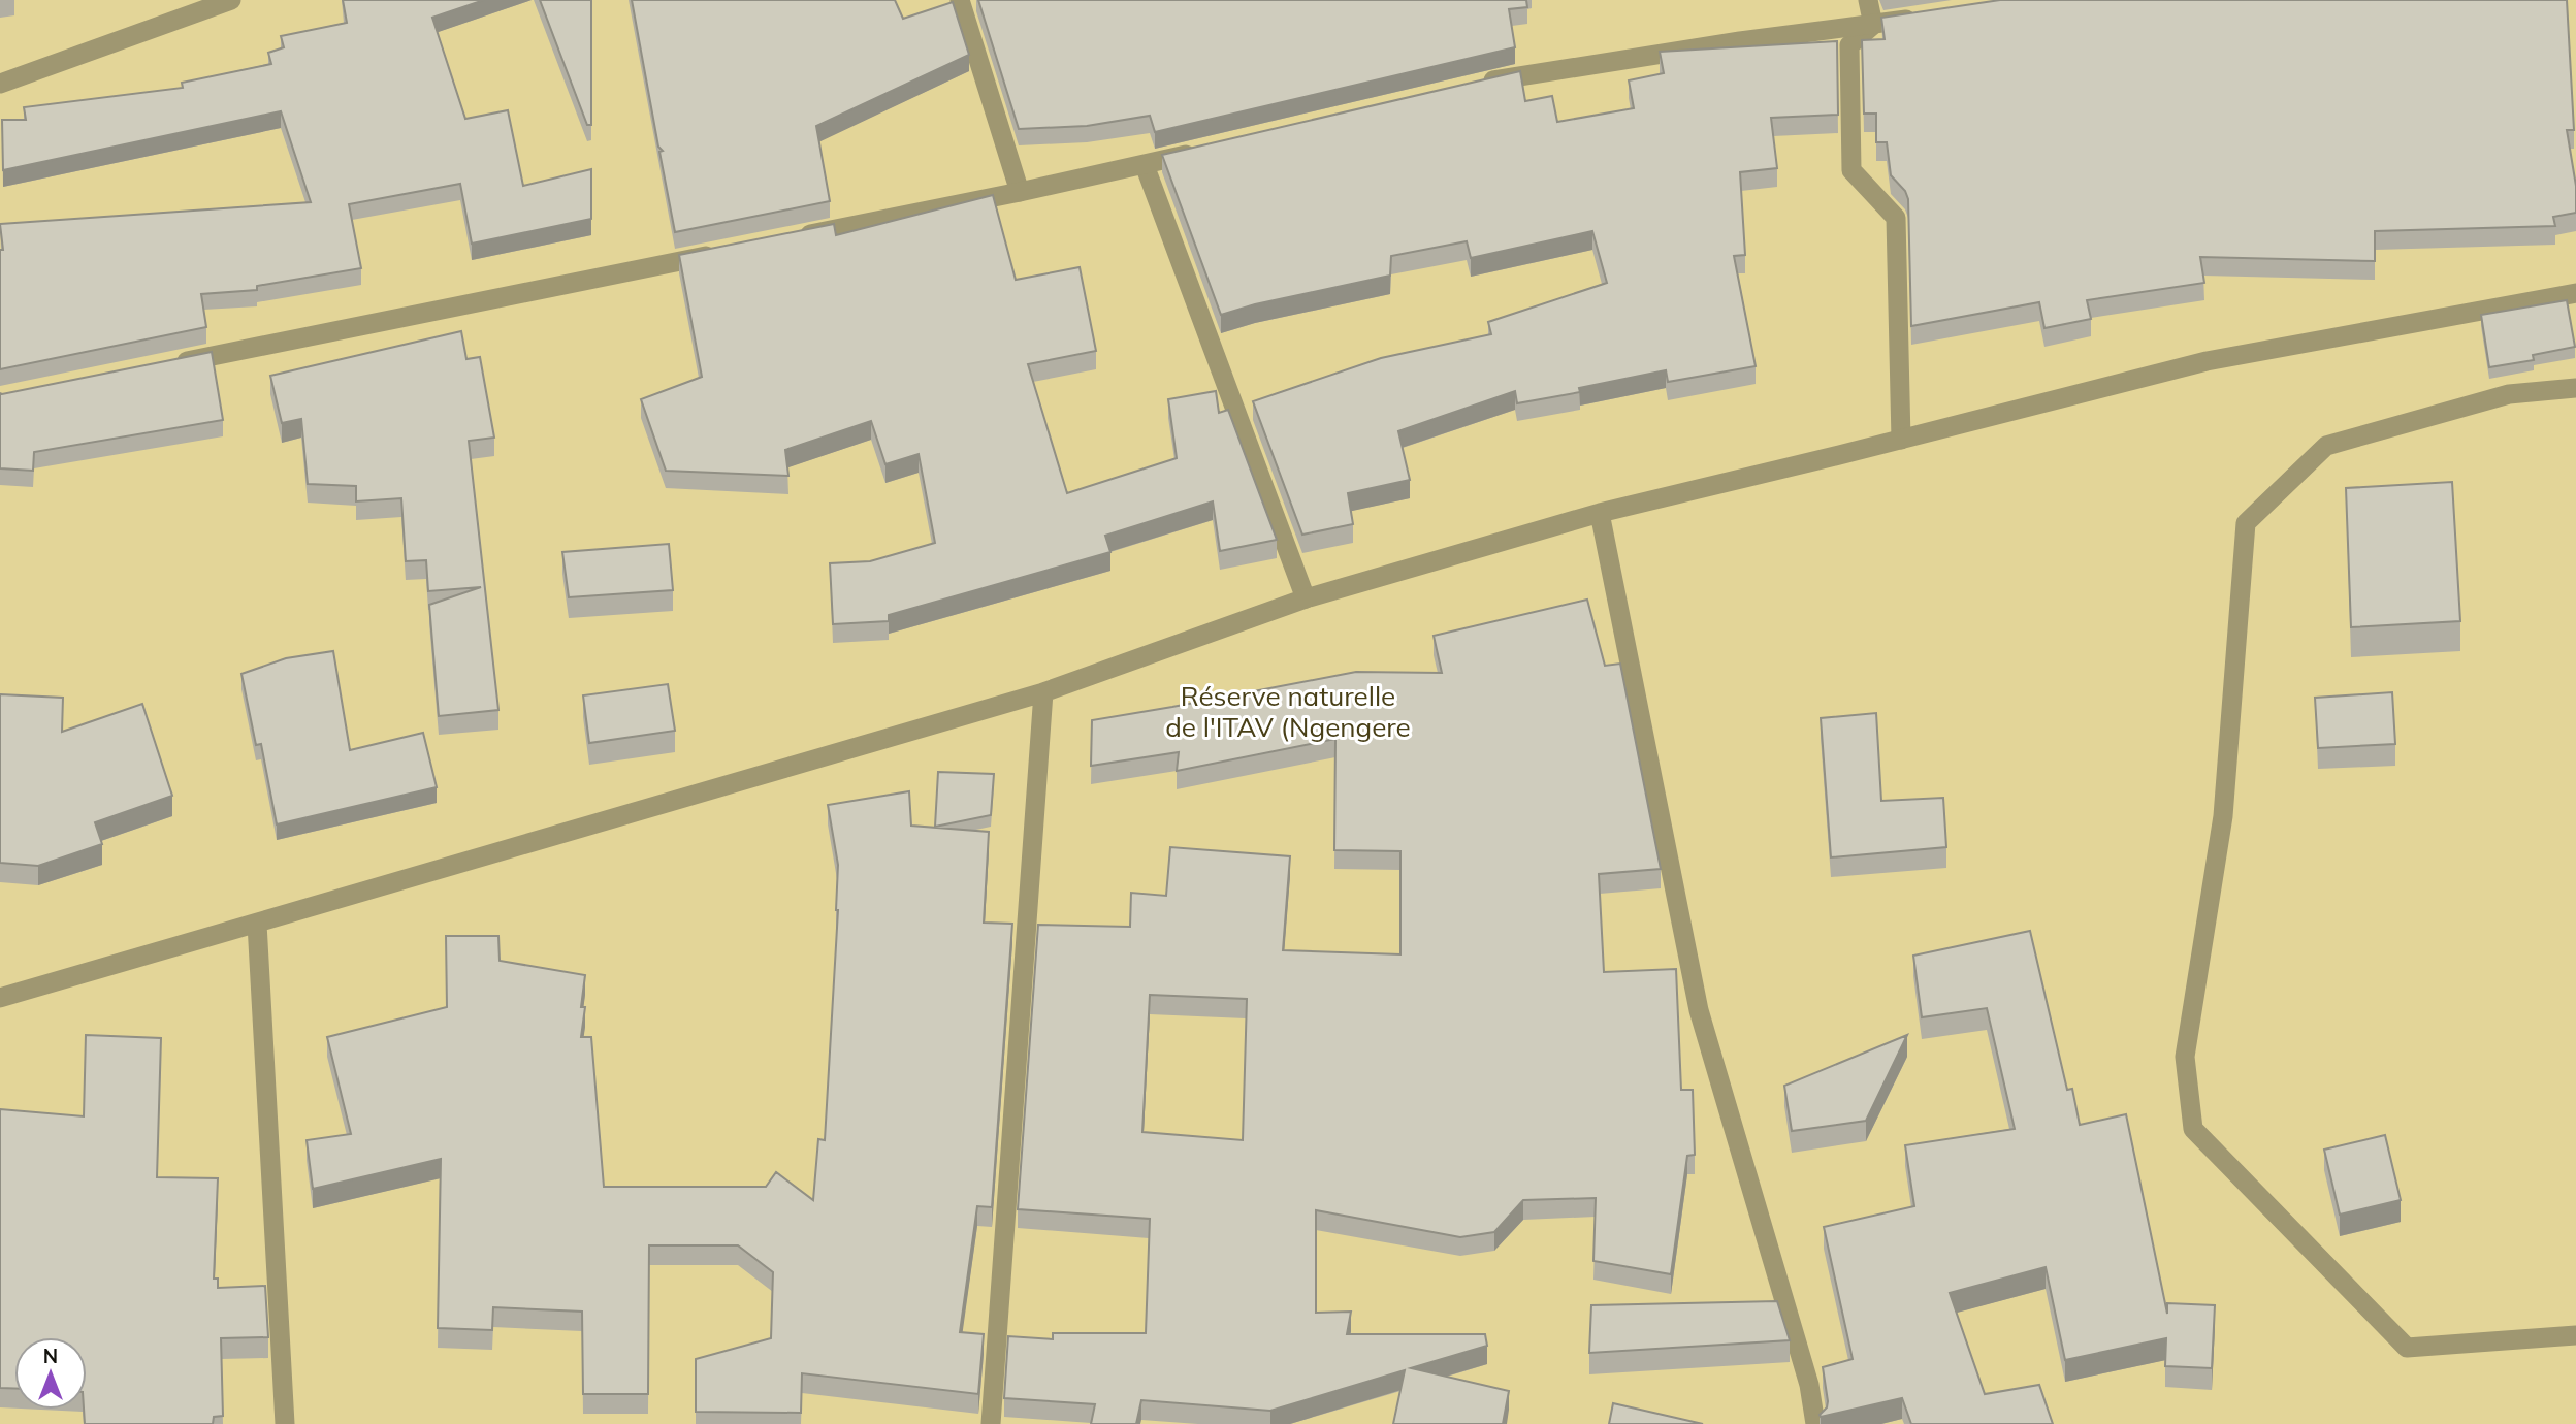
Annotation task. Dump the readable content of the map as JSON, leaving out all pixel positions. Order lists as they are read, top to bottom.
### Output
{
  "parks": ["Réserve naturelle de l'ITAV (Ngengere"],
  "north": "top"
}
